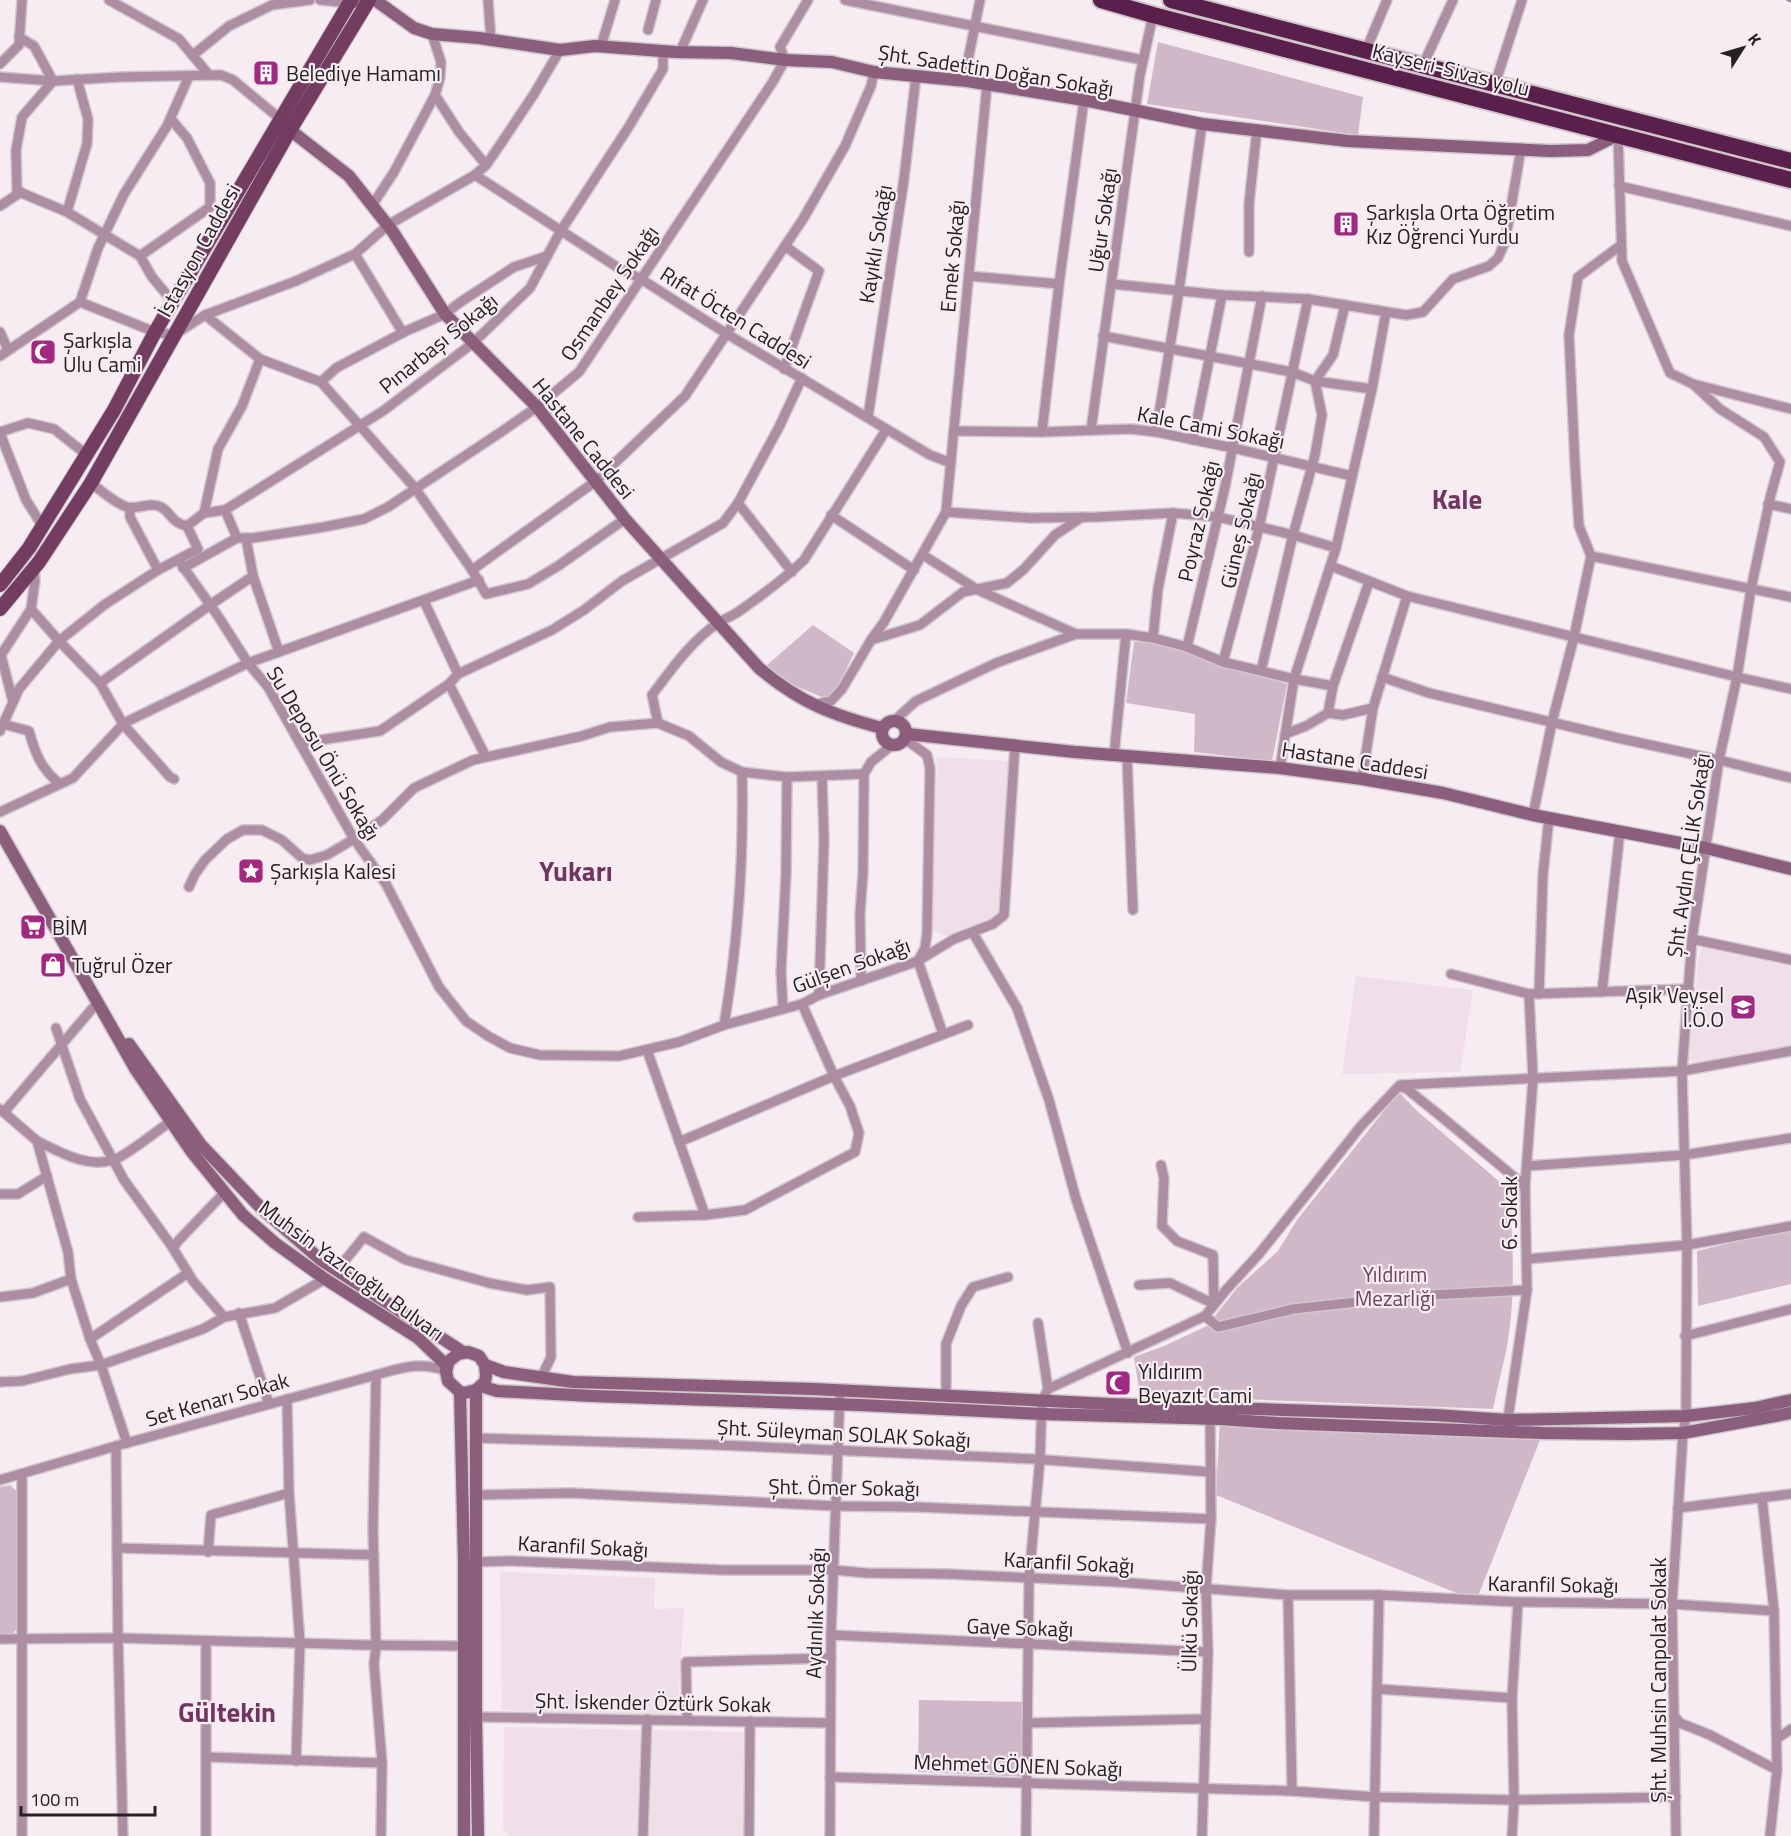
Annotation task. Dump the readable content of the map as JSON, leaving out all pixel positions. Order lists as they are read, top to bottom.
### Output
{
  "streets": {
    "highway": ["Kayseri-Sivas yolu"],
    "main road": ["İstasyon Caddesi"],
    "street": [
      "Şht. Sadettin Doğan Sokağı",
      "Uğur Sokağı",
      "Kayıklı Sokağı",
      "Emek Sokağı",
      "Osmanbey Sokağı",
      "Rıfat Öcten Caddesi",
      "Pınarbaşı Sokağı",
      "Kale Cami Sokağı",
      "Hastane Caddesi",
      "Poyraz Sokağı",
      "Güneş Sokağı",
      "Su Deposu Önü Sokağı",
      "Şht. Aydın ÇELİK Sokağı",
      "Gülşen Sokağı",
      "6. Sokak",
      "Muhsin Yazıcıoğlu Bulvarı",
      "Set Kenarı Sokak",
      "Şht. Süleyman SOLAK Sokağı",
      "Şht. Ömer Sokağı",
      "Karanfil Sokağı",
      "Aydınlık Sokağı",
      "Ülkü Sokağı",
      "Gaye Sokağı",
      "Şht. Muhsin Canpolat Sokak",
      "Şht. İskender Öztürk Sokak",
      "Mehmet GÖNEN Sokağı"
    ]
  },
  "crossings": [
    ["Kayseri-Sivas yolu", "Şht. Sadettin Doğan Sokağı"],
    ["Kayseri-Sivas yolu", "Uğur Sokağı"],
    ["Şht. Sadettin Doğan Sokağı", "Uğur Sokağı"],
    ["Şht. Sadettin Doğan Sokağı", "Kayıklı Sokağı"],
    ["Şht. Sadettin Doğan Sokağı", "Emek Sokağı"],
    ["Şht. Sadettin Doğan Sokağı", "Osmanbey Sokağı"],
    ["Şht. Sadettin Doğan Sokağı", "Pınarbaşı Sokağı"],
    ["Uğur Sokağı", "Kale Cami Sokağı"],
    ["Kayıklı Sokağı", "Rıfat Öcten Caddesi"],
    ["İstasyon Caddesi", "Hastane Caddesi"],
    ["Emek Sokağı", "Rıfat Öcten Caddesi"],
    ["Emek Sokağı", "Kale Cami Sokağı"],
    ["Osmanbey Sokağı", "Rıfat Öcten Caddesi"],
    ["Osmanbey Sokağı", "Hastane Caddesi"],
    ["Rıfat Öcten Caddesi", "Pınarbaşı Sokağı"],
    ["Pınarbaşı Sokağı", "Hastane Caddesi"],
    ["Kale Cami Sokağı", "Poyraz Sokağı"],
    ["Kale Cami Sokağı", "Güneş Sokağı"],
    ["Hastane Caddesi", "Şht. Aydın ÇELİK Sokağı"],
    ["Hastane Caddesi", "Gülşen Sokağı"],
    ["Hastane Caddesi", "6. Sokak"],
    ["Su Deposu Önü Sokağı", "Gülşen Sokağı"],
    ["Şht. Aydın ÇELİK Sokağı", "Şht. Muhsin Canpolat Sokak"],
    ["Muhsin Yazıcıoğlu Bulvarı", "Set Kenarı Sokak"],
    ["Şht. Süleyman SOLAK Sokağı", "Aydınlık Sokağı"],
    ["Şht. Süleyman SOLAK Sokağı", "Ülkü Sokağı"],
    ["Şht. Ömer Sokağı", "Aydınlık Sokağı"],
    ["Şht. Ömer Sokağı", "Ülkü Sokağı"],
    ["Karanfil Sokağı", "Aydınlık Sokağı"],
    ["Karanfil Sokağı", "Ülkü Sokağı"],
    ["Karanfil Sokağı", "Şht. Muhsin Canpolat Sokak"],
    ["Aydınlık Sokağı", "Gaye Sokağı"],
    ["Aydınlık Sokağı", "Şht. İskender Öztürk Sokak"],
    ["Aydınlık Sokağı", "Mehmet GÖNEN Sokağı"],
    ["Ülkü Sokağı", "Gaye Sokağı"],
    ["Ülkü Sokağı", "Mehmet GÖNEN Sokağı"],
    ["Şht. Muhsin Canpolat Sokak", "Mehmet GÖNEN Sokağı"]
  ],
  "districts": ["Kale", "Yukarı", "Gültekin"],
  "parks": ["Yıldırım Mezarlığı"],
  "places": {
    "building": ["Belediye Hamamı", "Şarkışla Orta Öğretim Kız Öğrenci Yurdu"],
    "mosque": ["Şarkışla Ulu Cami", "Yıldırım Beyazıt Cami"],
    "place": ["Şarkışla Kalesi"],
    "supermarket": ["BİM"],
    "shop": ["Tuğrul Özer"],
    "school or university": ["Aşık Veysel İ.Ö.O"]
  },
  "scale_bar": "100 m",
  "north": "top right"
}
